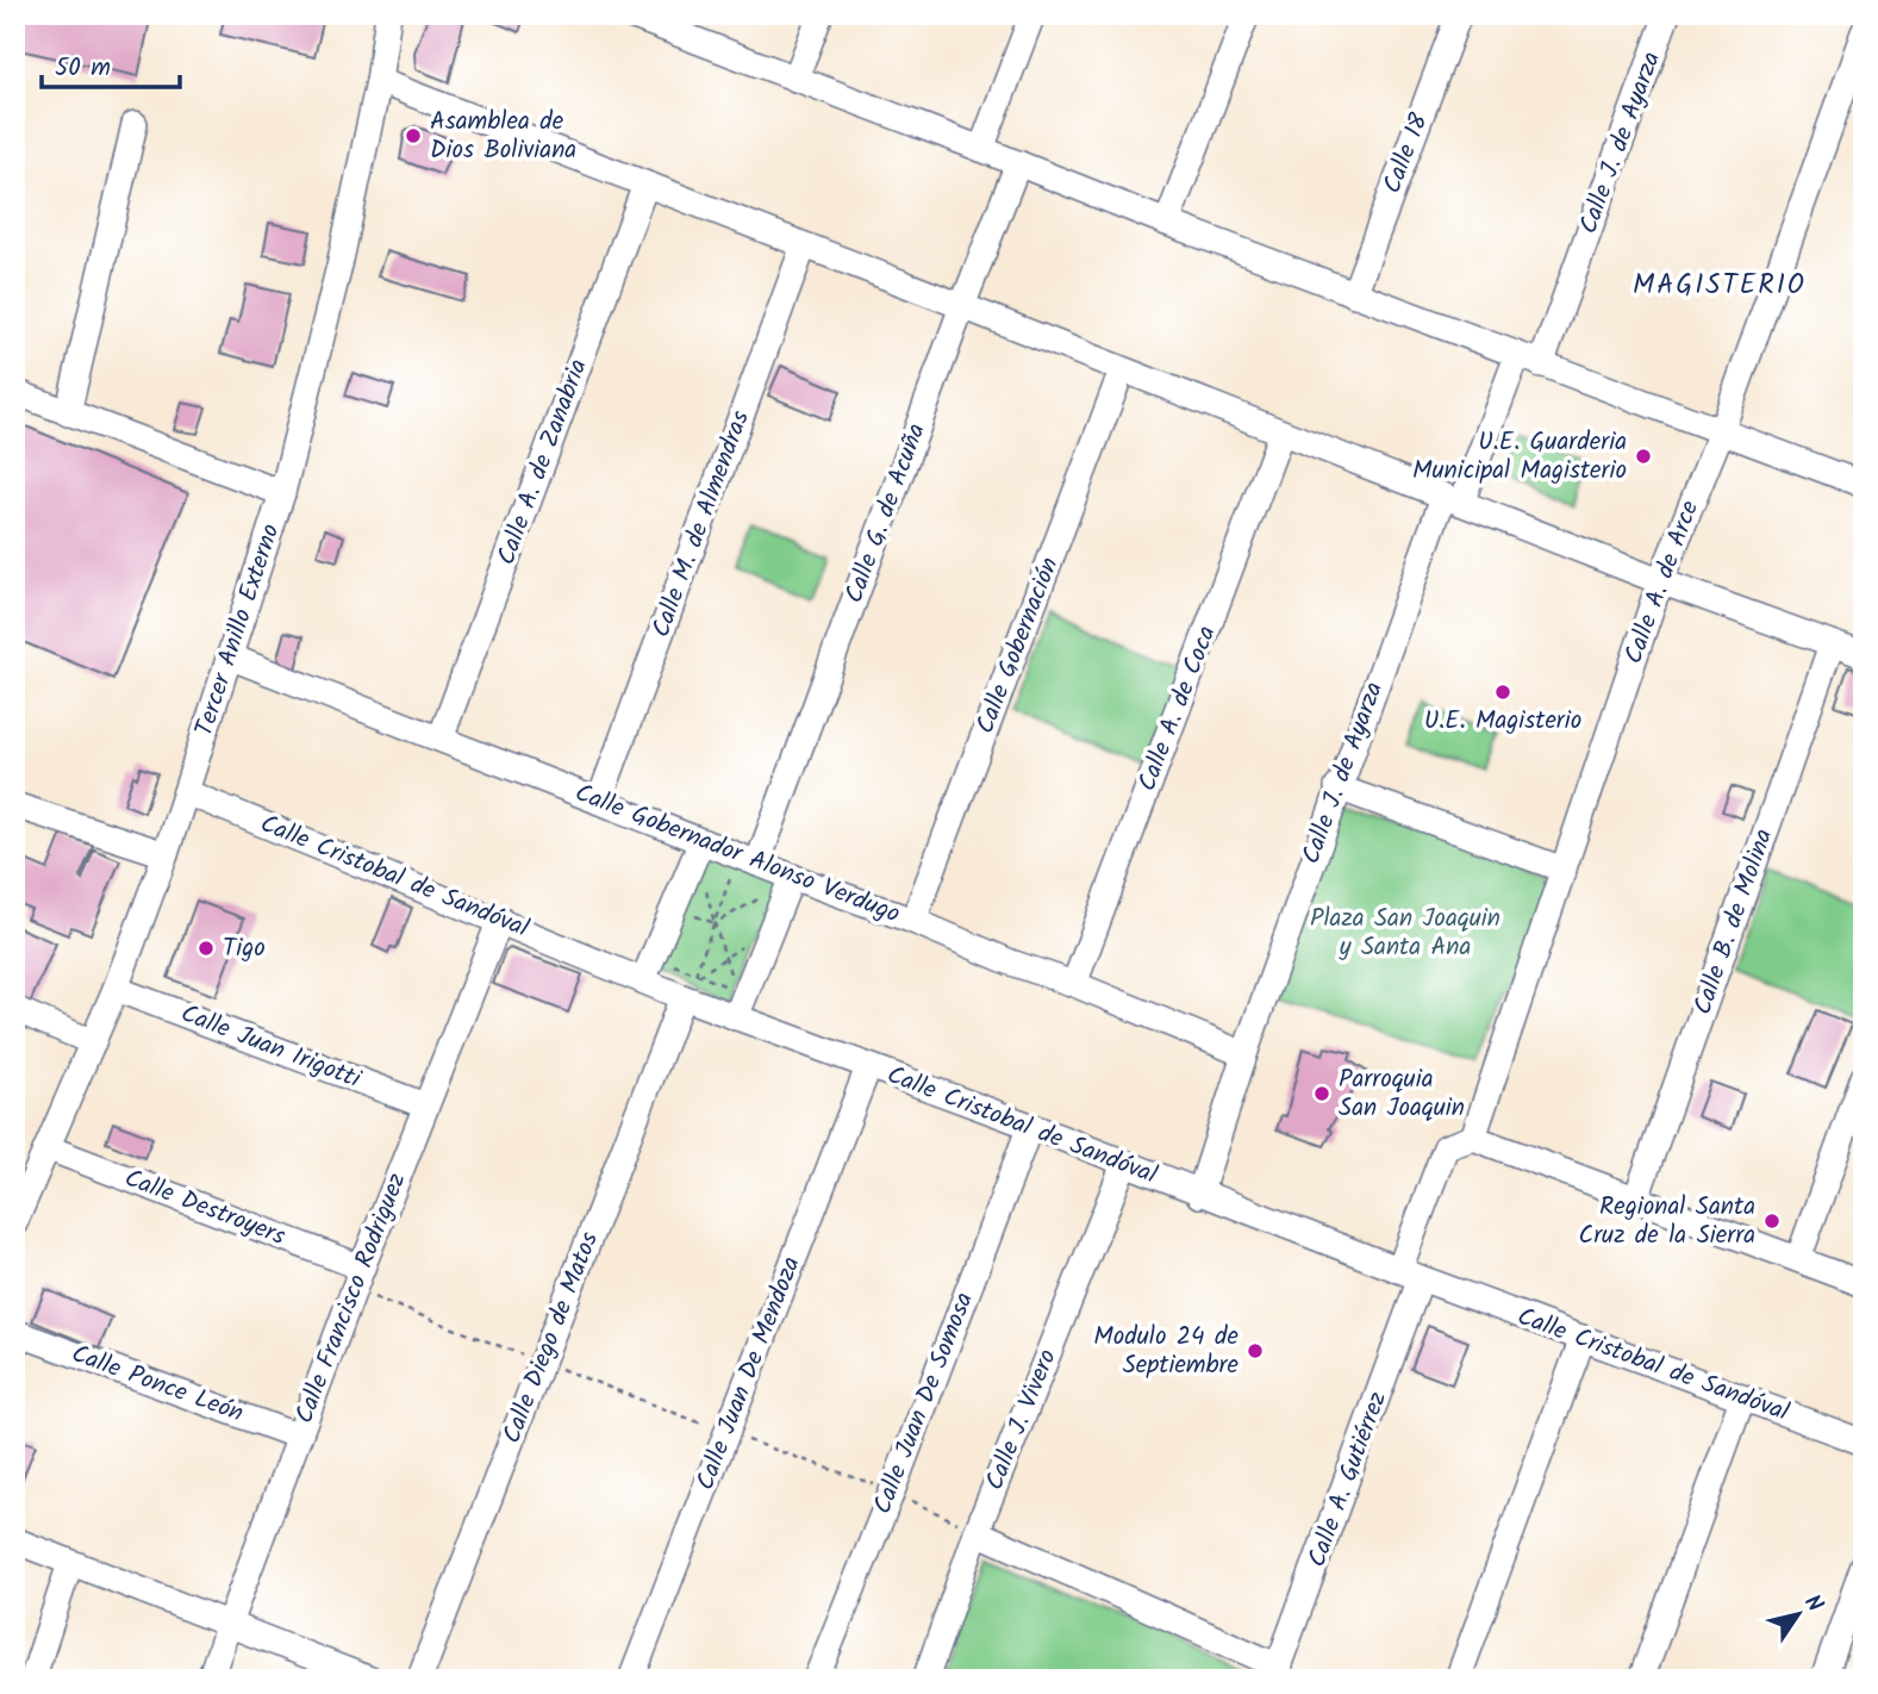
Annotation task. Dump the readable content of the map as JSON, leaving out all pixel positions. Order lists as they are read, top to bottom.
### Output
{
  "streets": {
    "street": [
      "Calle J. de Ayarza",
      "Calle 18",
      "Calle A. de Zanabria",
      "Calle G. de Acuña",
      "Calle M. de Almendras",
      "Calle A. de Arce",
      "Tercer Anillo Externo",
      "Calle Gobernación",
      "Calle A. de Coca",
      "Calle Gobernador Alonso Verdugo",
      "Calle Cristobal de Sandóval",
      "Calle B. de Molina",
      "Calle Juan Irigotti",
      "Calle Destroyers",
      "Calle Francisco Rodriguez",
      "Calle Diego de Matos",
      "Calle Juan De Mendoza",
      "Calle Ponce León",
      "Calle Juan De Somosa",
      "Calle J. Vivero",
      "Calle A. Gutiérrez"
    ]
  },
  "crossings": [
    ["Calle J. de Ayarza", "Calle Gobernador Alonso Verdugo"],
    ["Calle J. de Ayarza", "Calle Cristobal de Sandóval"],
    ["Calle A. de Zanabria", "Calle Gobernador Alonso Verdugo"],
    ["Calle G. de Acuña", "Calle Gobernador Alonso Verdugo"],
    ["Calle M. de Almendras", "Calle Gobernador Alonso Verdugo"],
    ["Calle A. de Arce", "Calle A. Gutiérrez"],
    ["Tercer Anillo Externo", "Calle Gobernador Alonso Verdugo"],
    ["Tercer Anillo Externo", "Calle Cristobal de Sandóval"],
    ["Tercer Anillo Externo", "Calle Juan Irigotti"],
    ["Tercer Anillo Externo", "Calle Destroyers"],
    ["Calle Gobernación", "Calle Gobernador Alonso Verdugo"],
    ["Calle A. de Coca", "Calle Gobernador Alonso Verdugo"],
    ["Calle Cristobal de Sandóval", "Calle Francisco Rodriguez"],
    ["Calle Cristobal de Sandóval", "Calle Diego de Matos"],
    ["Calle Cristobal de Sandóval", "Calle Juan De Mendoza"],
    ["Calle Cristobal de Sandóval", "Calle Juan De Somosa"],
    ["Calle Cristobal de Sandóval", "Calle J. Vivero"],
    ["Calle Cristobal de Sandóval", "Calle A. Gutiérrez"],
    ["Calle Juan Irigotti", "Calle Francisco Rodriguez"],
    ["Calle Destroyers", "Calle Francisco Rodriguez"],
    ["Calle Francisco Rodriguez", "Calle Ponce León"]
  ],
  "districts": ["MAGISTERIO"],
  "parks": ["Plaza San Joaquin y Santa Ana"],
  "places": [
    "Asamblea de Dios Boliviana",
    "U.E. Guarderia Municipal Magisterio",
    "U.E. Magisterio",
    "Tigo",
    "Parroquia San Joaquin",
    "Regional Santa Cruz de la Sierra",
    "Modulo 24 de Septiembre"
  ],
  "scale_bar": "50 m",
  "north": "top right"
}
